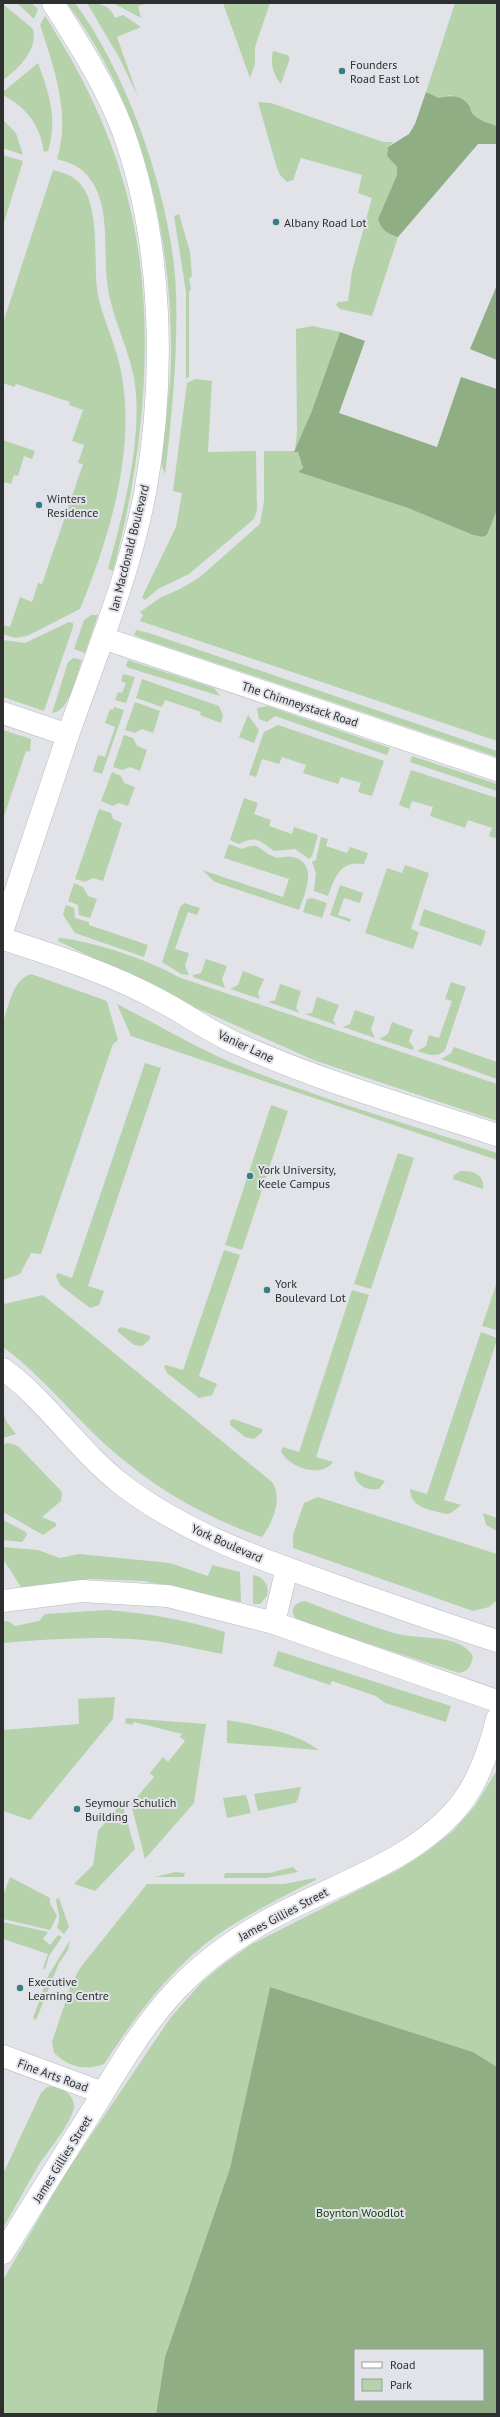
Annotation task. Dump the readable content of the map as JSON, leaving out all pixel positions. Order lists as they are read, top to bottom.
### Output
{
  "streets": {
    "street": [
      "Ian Macdonald Boulevard",
      "The Chimneystack Road",
      "Vanier Lane",
      "York Boulevard",
      "James Gillies Street",
      "Fine Arts Road"
    ]
  },
  "crossings": [
    ["Ian Macdonald Boulevard", "The Chimneystack Road"],
    ["James Gillies Street", "Fine Arts Road"]
  ],
  "parks": ["Boynton Woodlot"],
  "places": [
    "Founders Road East Lot",
    "Albany Road Lot",
    "Winters Residence",
    "York University, Keele Campus",
    "York Boulevard Lot",
    "Seymour Schulich Building",
    "Executive Learning Centre"
  ],
  "legend": ["Road", "Park"]
}
